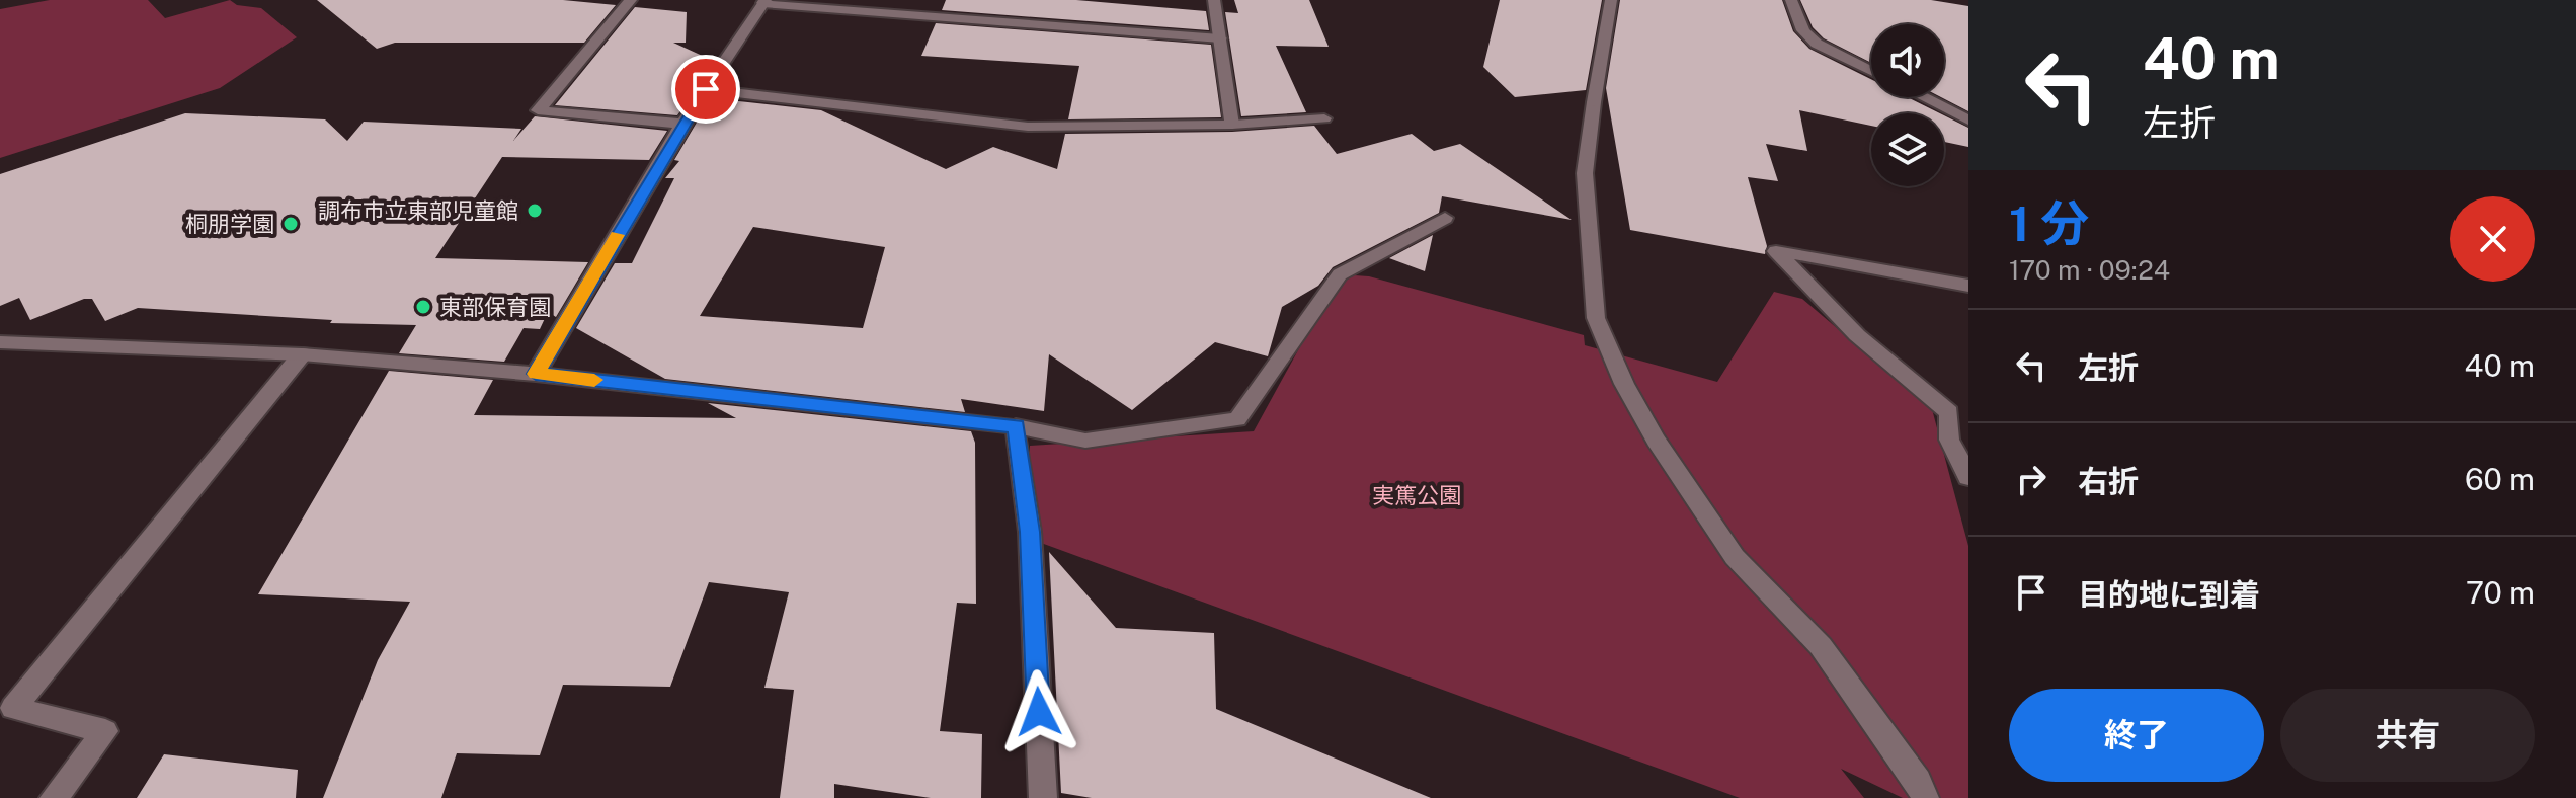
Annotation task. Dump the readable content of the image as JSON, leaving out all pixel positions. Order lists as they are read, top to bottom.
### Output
{
  "parks": ["実篤公園"],
  "places": ["調布市立東部児童館", "桐朋学園", "東部保育園"],
  "page": {
    "turn": ["40 m", "左折"],
    "heading": ["1 分", "170 m · 09:24"],
    "list": [
      {
        "name": "左折",
        "value": "40 m"
      },
      {
        "name": "右折",
        "value": "60 m"
      },
      {
        "name": "目的地に到着",
        "value": "70 m"
      }
    ],
    "buttons": ["終了", "共有"]
  }
}
